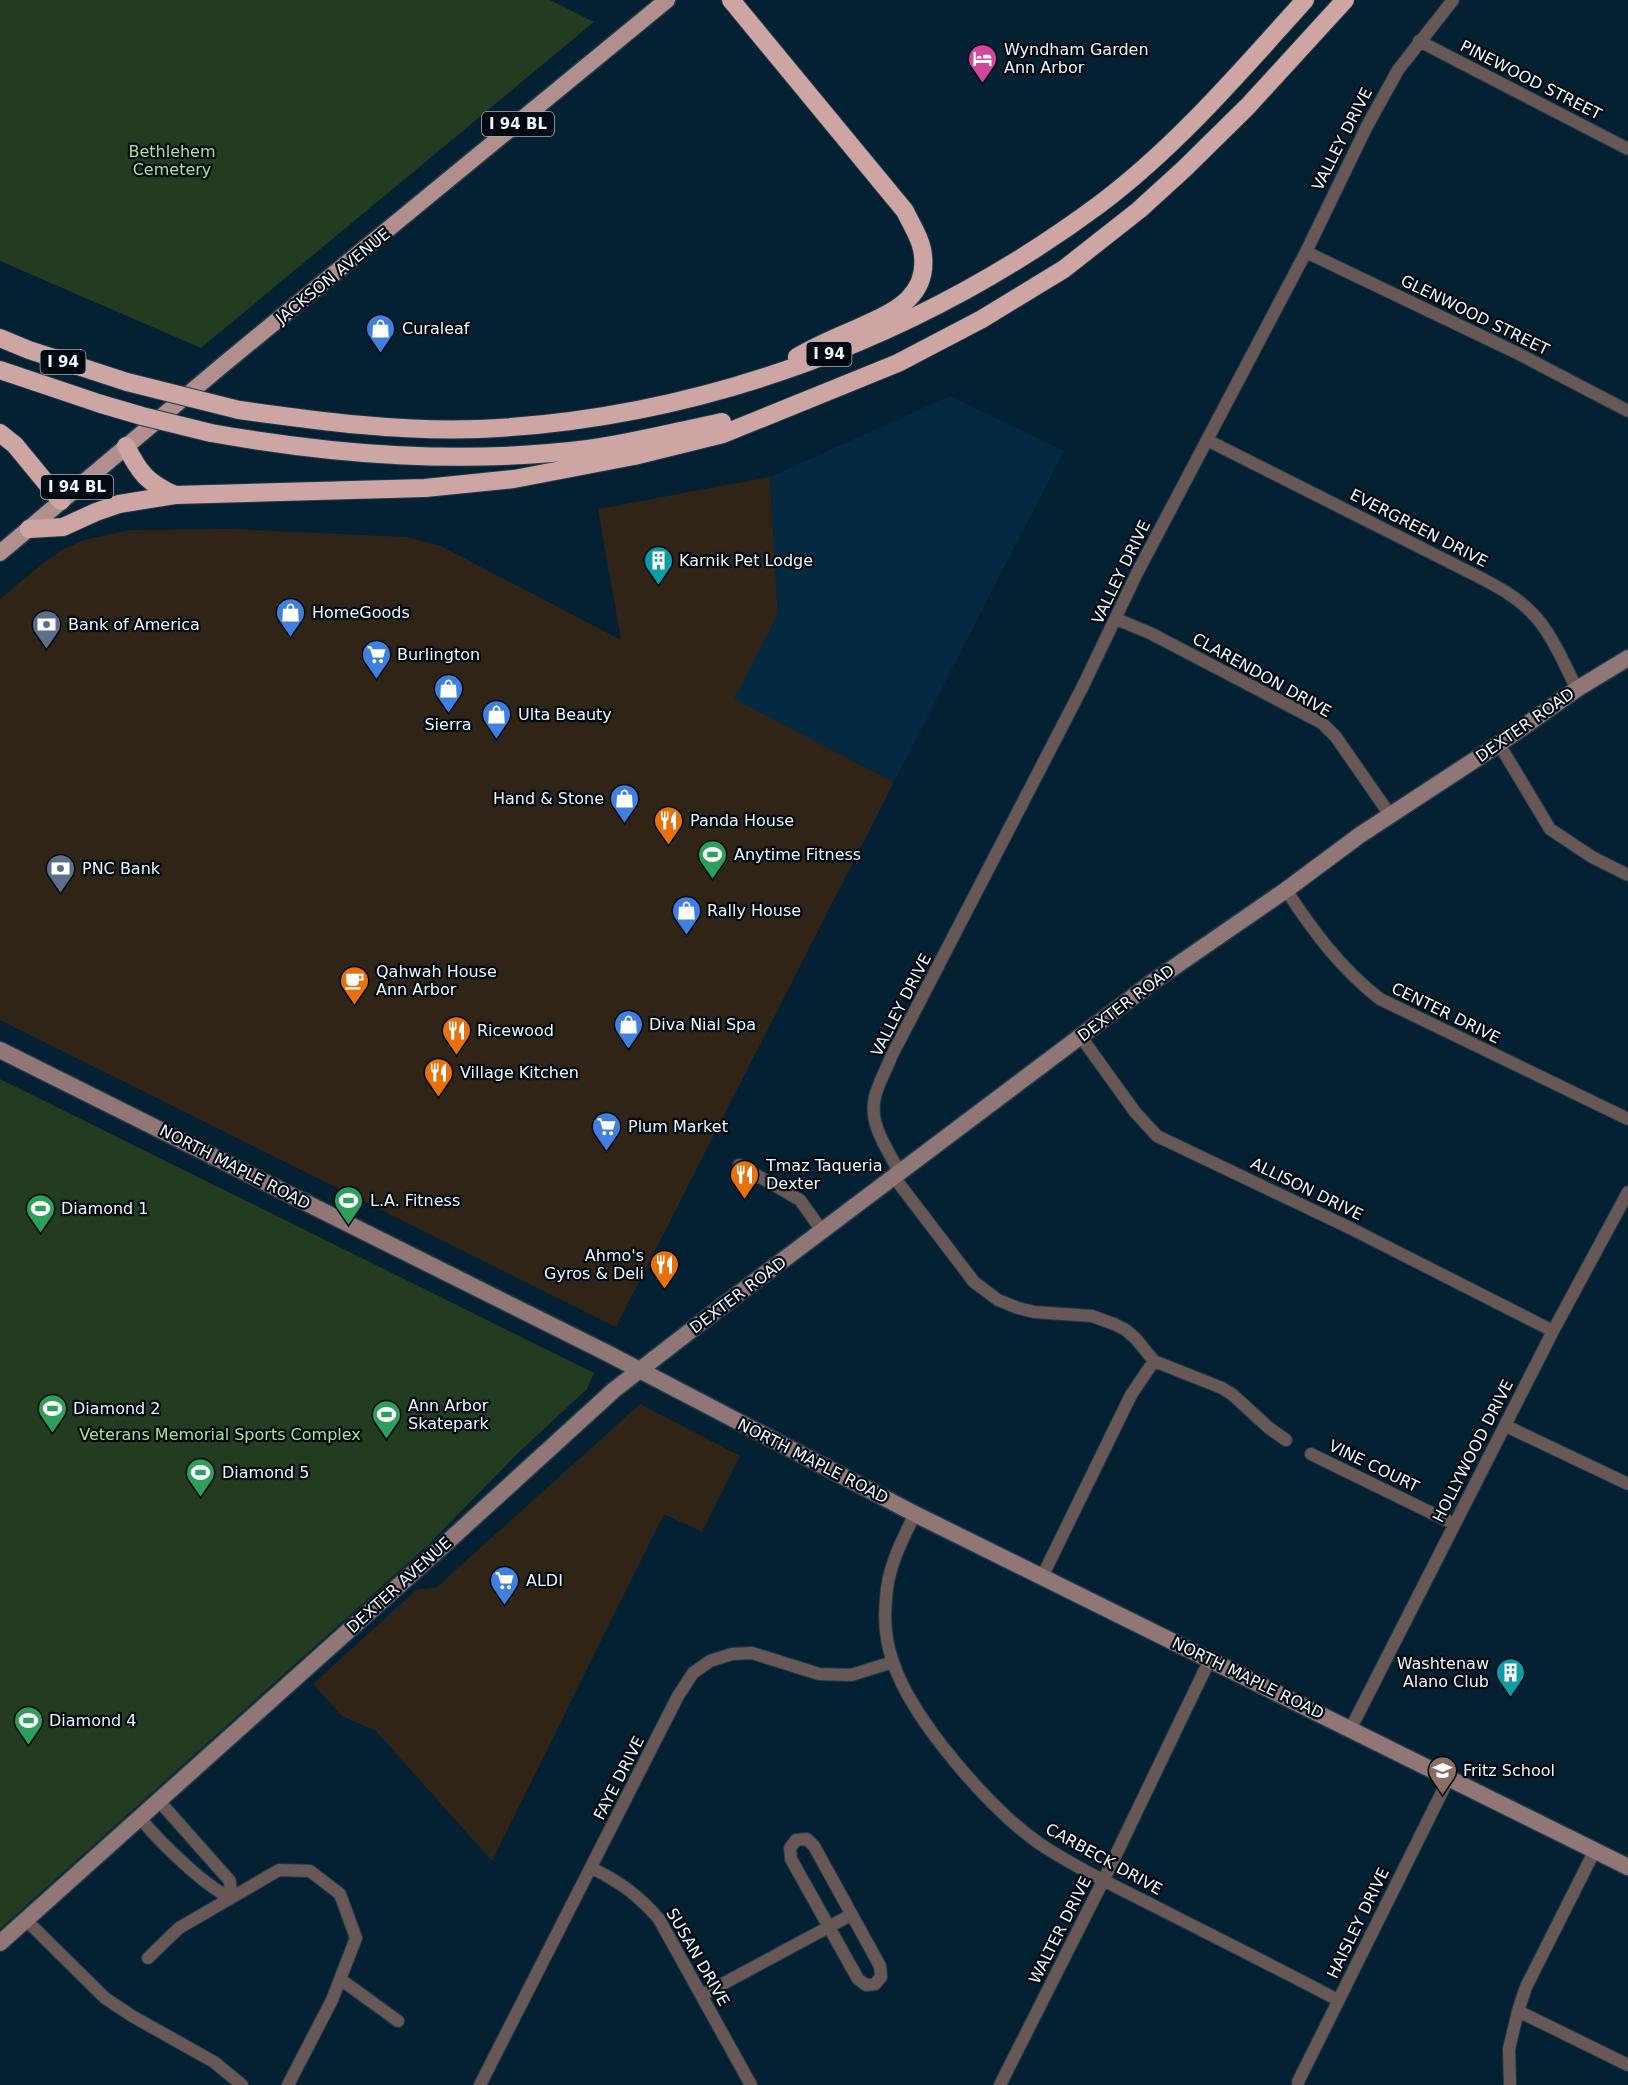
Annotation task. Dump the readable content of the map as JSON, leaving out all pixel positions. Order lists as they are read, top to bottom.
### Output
{
  "streets": {
    "highway": ["I 94"],
    "main road": [
      "I 94 BL",
      "JACKSON AVENUE",
      "DEXTER ROAD",
      "NORTH MAPLE ROAD",
      "DEXTER AVENUE"
    ],
    "street": [
      "PINEWOOD STREET",
      "VALLEY DRIVE",
      "GLENWOOD STREET",
      "EVERGREEN DRIVE",
      "CLARENDON DRIVE",
      "CENTER DRIVE",
      "ALLISON DRIVE",
      "HOLLYWOOD DRIVE",
      "VINE COURT",
      "FAYE DRIVE",
      "CARBECK DRIVE",
      "HAISLEY DRIVE",
      "WALTER DRIVE",
      "SUSAN DRIVE"
    ]
  },
  "crossings": [
    ["PINEWOOD STREET", "VALLEY DRIVE"],
    ["VALLEY DRIVE", "GLENWOOD STREET"],
    ["VALLEY DRIVE", "EVERGREEN DRIVE"],
    ["VALLEY DRIVE", "CLARENDON DRIVE"],
    ["VALLEY DRIVE", "DEXTER ROAD"],
    ["EVERGREEN DRIVE", "DEXTER ROAD"],
    ["CLARENDON DRIVE", "DEXTER ROAD"],
    ["DEXTER ROAD", "CENTER DRIVE"],
    ["DEXTER ROAD", "NORTH MAPLE ROAD"],
    ["DEXTER ROAD", "ALLISON DRIVE"],
    ["DEXTER ROAD", "DEXTER AVENUE"],
    ["NORTH MAPLE ROAD", "HOLLYWOOD DRIVE"],
    ["NORTH MAPLE ROAD", "DEXTER AVENUE"],
    ["NORTH MAPLE ROAD", "CARBECK DRIVE"],
    ["NORTH MAPLE ROAD", "HAISLEY DRIVE"],
    ["NORTH MAPLE ROAD", "WALTER DRIVE"],
    ["ALLISON DRIVE", "HOLLYWOOD DRIVE"],
    ["HOLLYWOOD DRIVE", "VINE COURT"],
    ["FAYE DRIVE", "CARBECK DRIVE"],
    ["FAYE DRIVE", "SUSAN DRIVE"],
    ["CARBECK DRIVE", "HAISLEY DRIVE"],
    ["CARBECK DRIVE", "WALTER DRIVE"]
  ],
  "parks": ["Bethlehem Cemetery", "Veterans Memorial Sports Complex"],
  "places": {
    "hotel": ["Wyndham Garden Ann Arbor"],
    "shop": [
      "Curaleaf",
      "HomeGoods",
      "Sierra",
      "Ulta Beauty",
      "Hand & Stone",
      "Rally House",
      "Diva Nial Spa"
    ],
    "building": ["Karnik Pet Lodge", "Washtenaw Alano Club"],
    "bank": ["Bank of America", "PNC Bank"],
    "supermarket": ["Burlington", "Plum Market", "ALDI"],
    "restaurant": [
      "Panda House",
      "Ricewood",
      "Village Kitchen",
      "Tmaz Taqueria Dexter",
      "Ahmo's Gyros & Deli"
    ],
    "sports": [
      "Anytime Fitness",
      "L.A. Fitness",
      "Diamond 1",
      "Diamond 2",
      "Ann Arbor Skatepark",
      "Diamond 5",
      "Diamond 4"
    ],
    "cafe": ["Qahwah House Ann Arbor"],
    "school or university": ["Fritz School"]
  }
}
